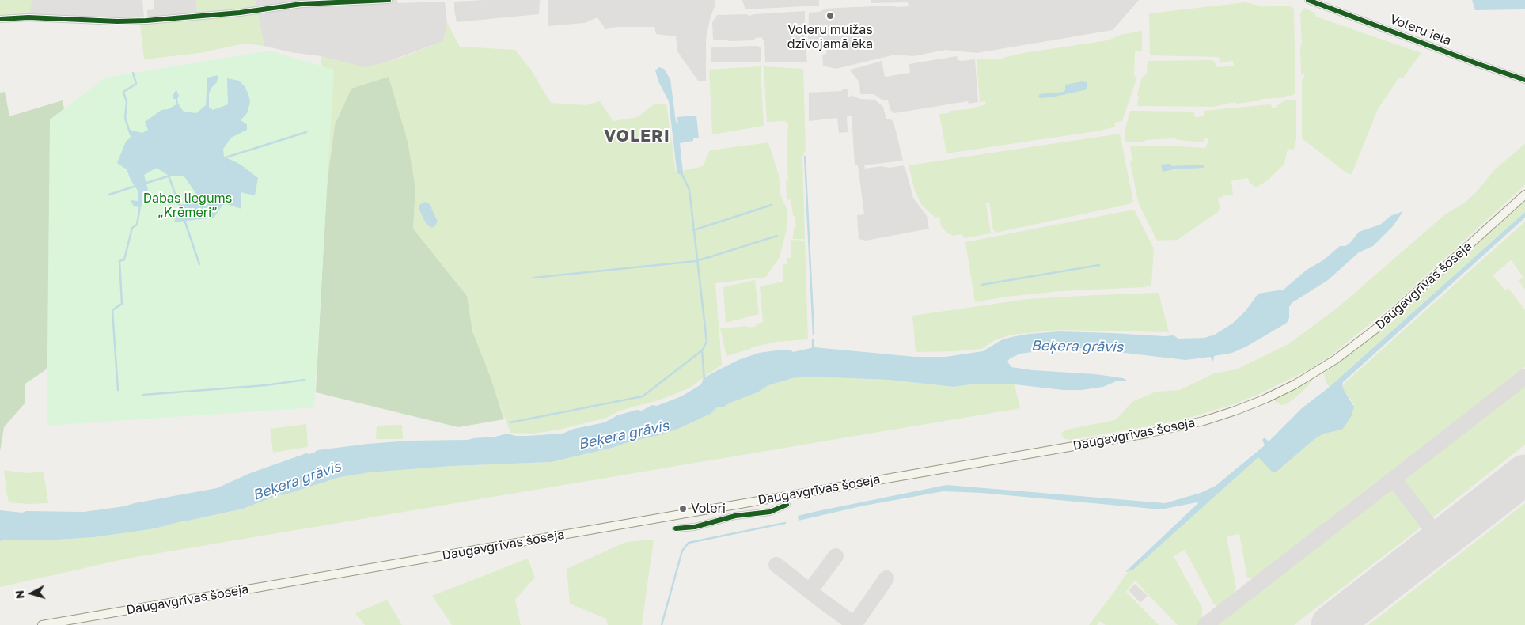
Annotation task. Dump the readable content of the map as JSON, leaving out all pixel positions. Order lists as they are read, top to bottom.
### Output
{
  "streets": {
    "main road": ["Daugavgrīvas šoseja"],
    "street": ["Voleru iela"]
  },
  "districts": ["VOLERI"],
  "water": ["Beķera grāvis"],
  "parks": ["Dabas liegums „Krēmeri”"],
  "places": ["Voleru muižas dzīvojamā ēka", "Voleri"],
  "north": "left"
}
